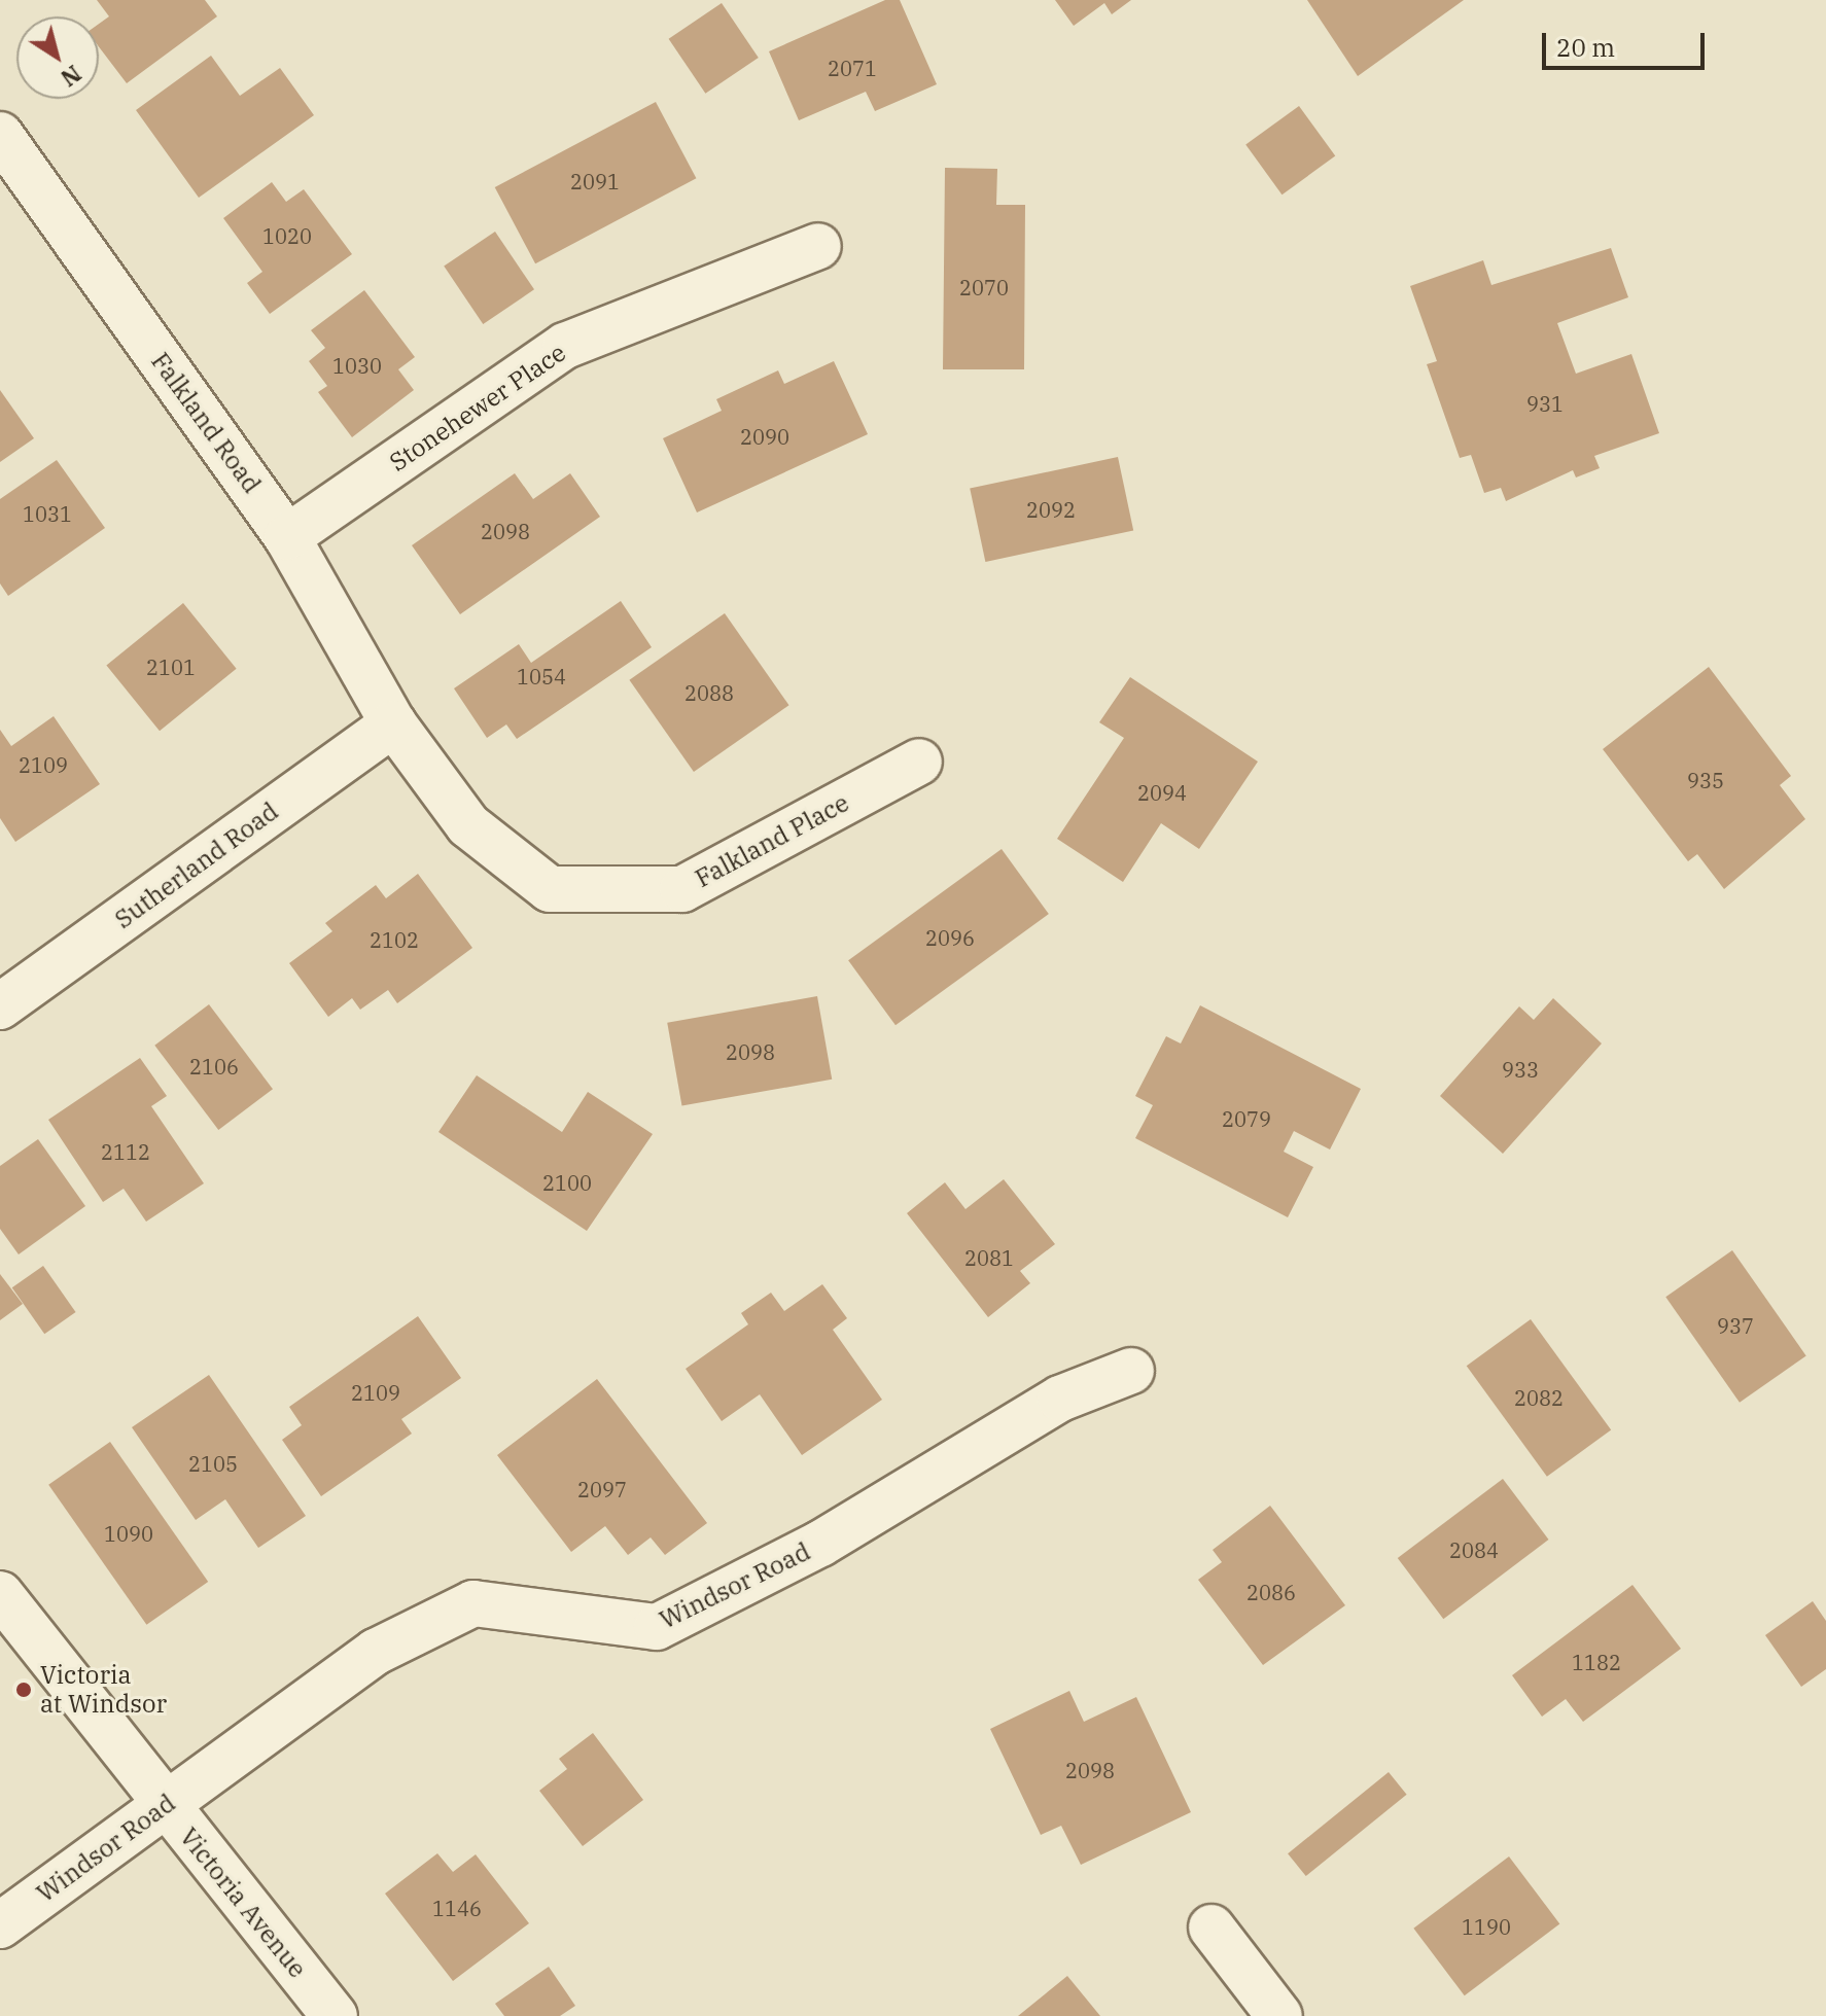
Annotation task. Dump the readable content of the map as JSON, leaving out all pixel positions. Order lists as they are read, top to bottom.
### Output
{
  "streets": {
    "street": [
      "Stonehewer Place",
      "Falkland Road",
      "Falkland Place",
      "Sutherland Road",
      "Windsor Road",
      "Victoria Avenue"
    ]
  },
  "crossings": [
    ["Stonehewer Place", "Falkland Road"],
    ["Falkland Road", "Falkland Place"],
    ["Falkland Road", "Sutherland Road"],
    ["Falkland Place", "Sutherland Road"],
    ["Windsor Road", "Victoria Avenue"]
  ],
  "places": ["Victoria at Windsor"],
  "house_numbers": [
    "2071",
    "2091",
    "1020",
    "2070",
    "1030",
    "931",
    "2090",
    "2092",
    "1031",
    "2098",
    "2101",
    "1054",
    "2088",
    "2109",
    "935",
    "2094",
    "2096",
    "2102",
    "2098",
    "2106",
    "933",
    "2079",
    "2112",
    "2100",
    "2081",
    "937",
    "2109",
    "2082",
    "2105",
    "2097",
    "1090",
    "2084",
    "2086",
    "1182",
    "2098",
    "1146",
    "1190"
  ],
  "scale_bar": "20 m",
  "north": "bottom right"
}
